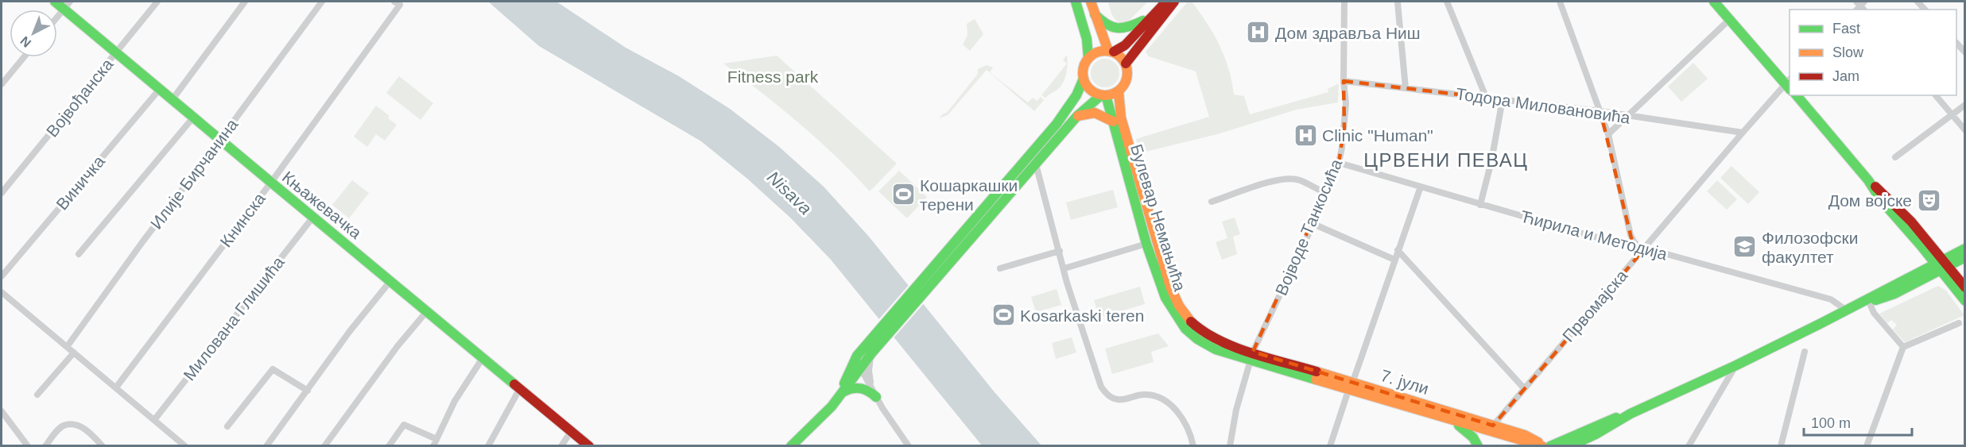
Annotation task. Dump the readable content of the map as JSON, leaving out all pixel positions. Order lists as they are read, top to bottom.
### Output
{
  "streets": {
    "street": [
      "Војвођанска",
      "Тодора Миловановића",
      "Илије Бирчанина",
      "Виничка",
      "Књажевачка",
      "Булевар Немањића",
      "Книнска",
      "Војводе Танкосића",
      "Ћирила и Методија",
      "Првомајска",
      "Милована Глишића",
      "7. јули"
    ]
  },
  "crossings": [
    ["Војвођанска", "Књажевачка"],
    ["Тодора Миловановића", "Војводе Танкосића"],
    ["Тодора Миловановића", "Првомајска"],
    ["Илије Бирчанина", "Књажевачка"],
    ["Виничка", "Књажевачка"],
    ["Књажевачка", "Книнска"],
    ["Књажевачка", "Милована Глишића"],
    ["Булевар Немањића", "Војводе Танкосића"],
    ["Булевар Немањића", "7. јули"],
    ["Војводе Танкосића", "Ћирила и Методија"],
    ["Војводе Танкосића", "7. јули"],
    ["Ћирила и Методија", "Првомајска"],
    ["Првомајска", "7. јули"]
  ],
  "districts": ["ЦРВЕНИ ПЕВАЦ"],
  "water": ["Nisava"],
  "parks": ["Fitness park"],
  "places": {
    "hospital": ["Дом здравља Ниш", "Clinic \"Human\""],
    "sports": ["Кошаркашки терени", "Kosarkaski teren"],
    "theatre": ["Дом војске"],
    "school or university": ["Филозофски факултет"]
  },
  "legend": ["Fast", "Slow", "Jam"],
  "scale_bar": "100 m",
  "north": "bottom left"
}
